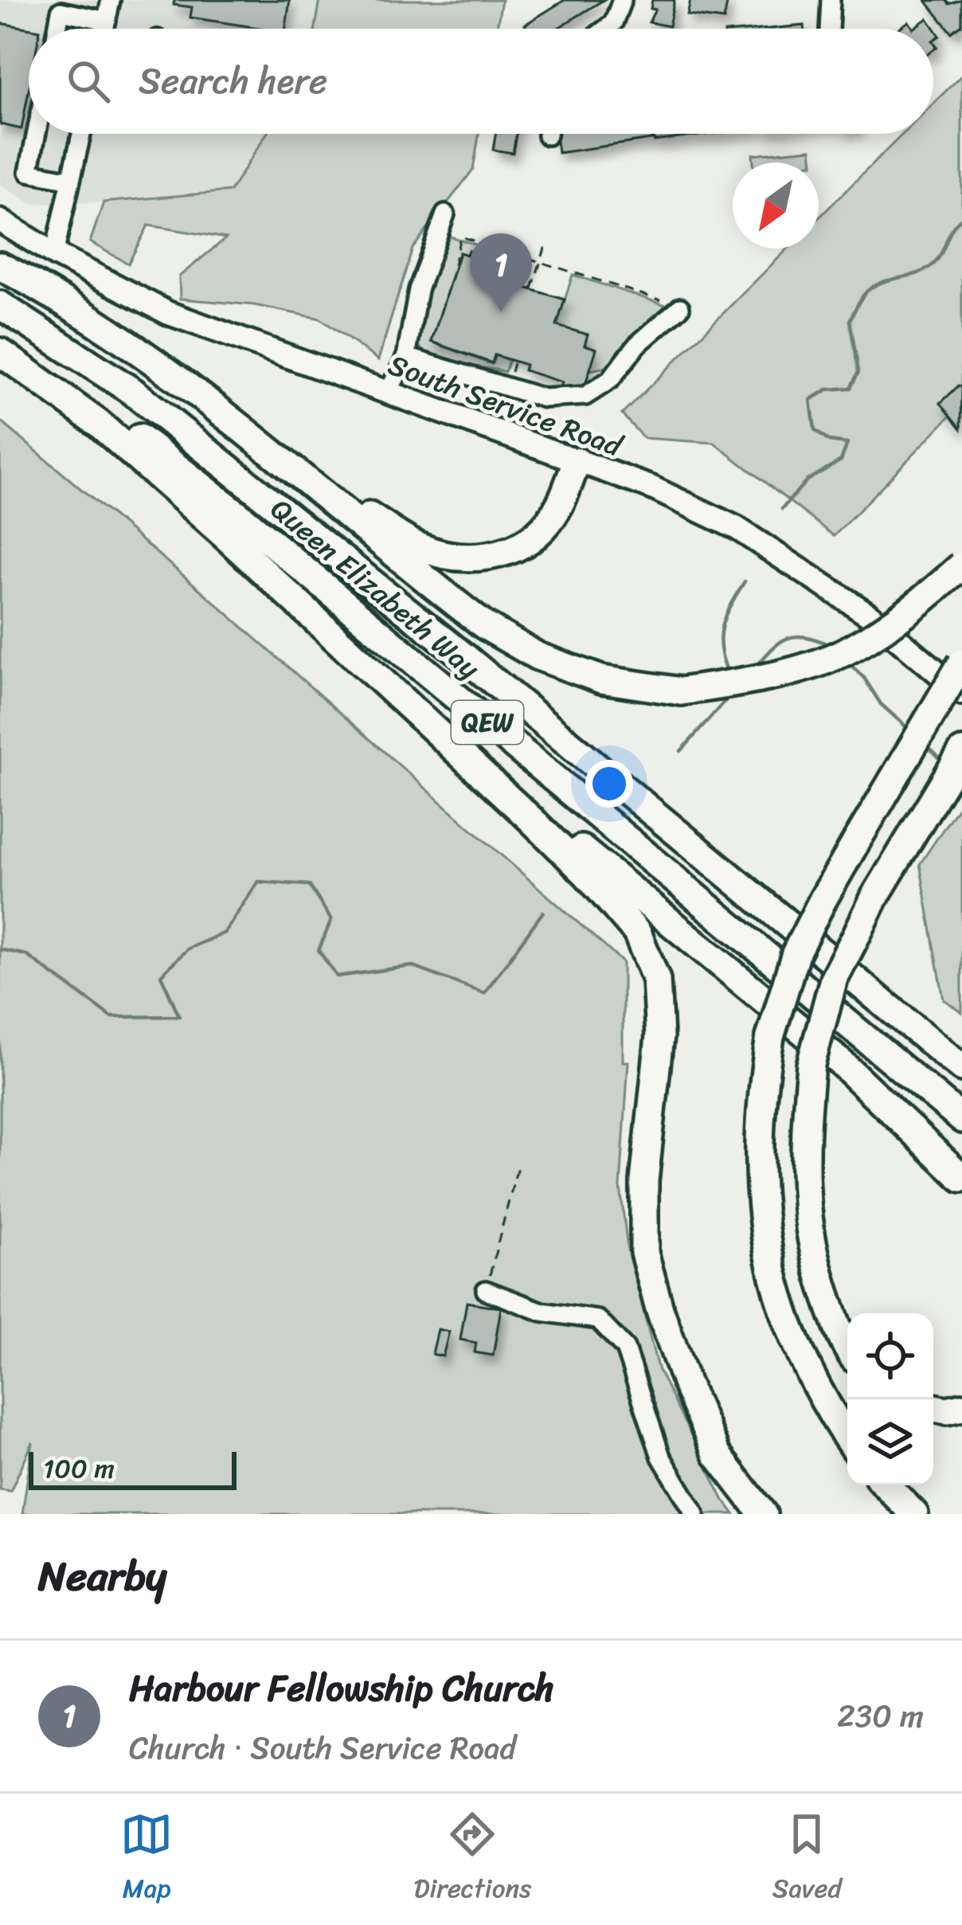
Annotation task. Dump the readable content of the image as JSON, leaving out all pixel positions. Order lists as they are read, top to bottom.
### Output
{
  "streets": {
    "highway": ["Queen Elizabeth Way", "QEW"],
    "main road": ["South Service Road"]
  },
  "scale_bar": "100 m",
  "north": "bottom left",
  "page": {
    "search": "Search here",
    "pins": "1",
    "scale": "100 m",
    "heading": "Nearby",
    "list": [
      {
        "mark": "1",
        "name": "Harbour Fellowship Church",
        "note": "Church · South Service Road",
        "value": "230 m"
      }
    ],
    "nav": ["Map", "Directions", "Saved"]
  }
}
